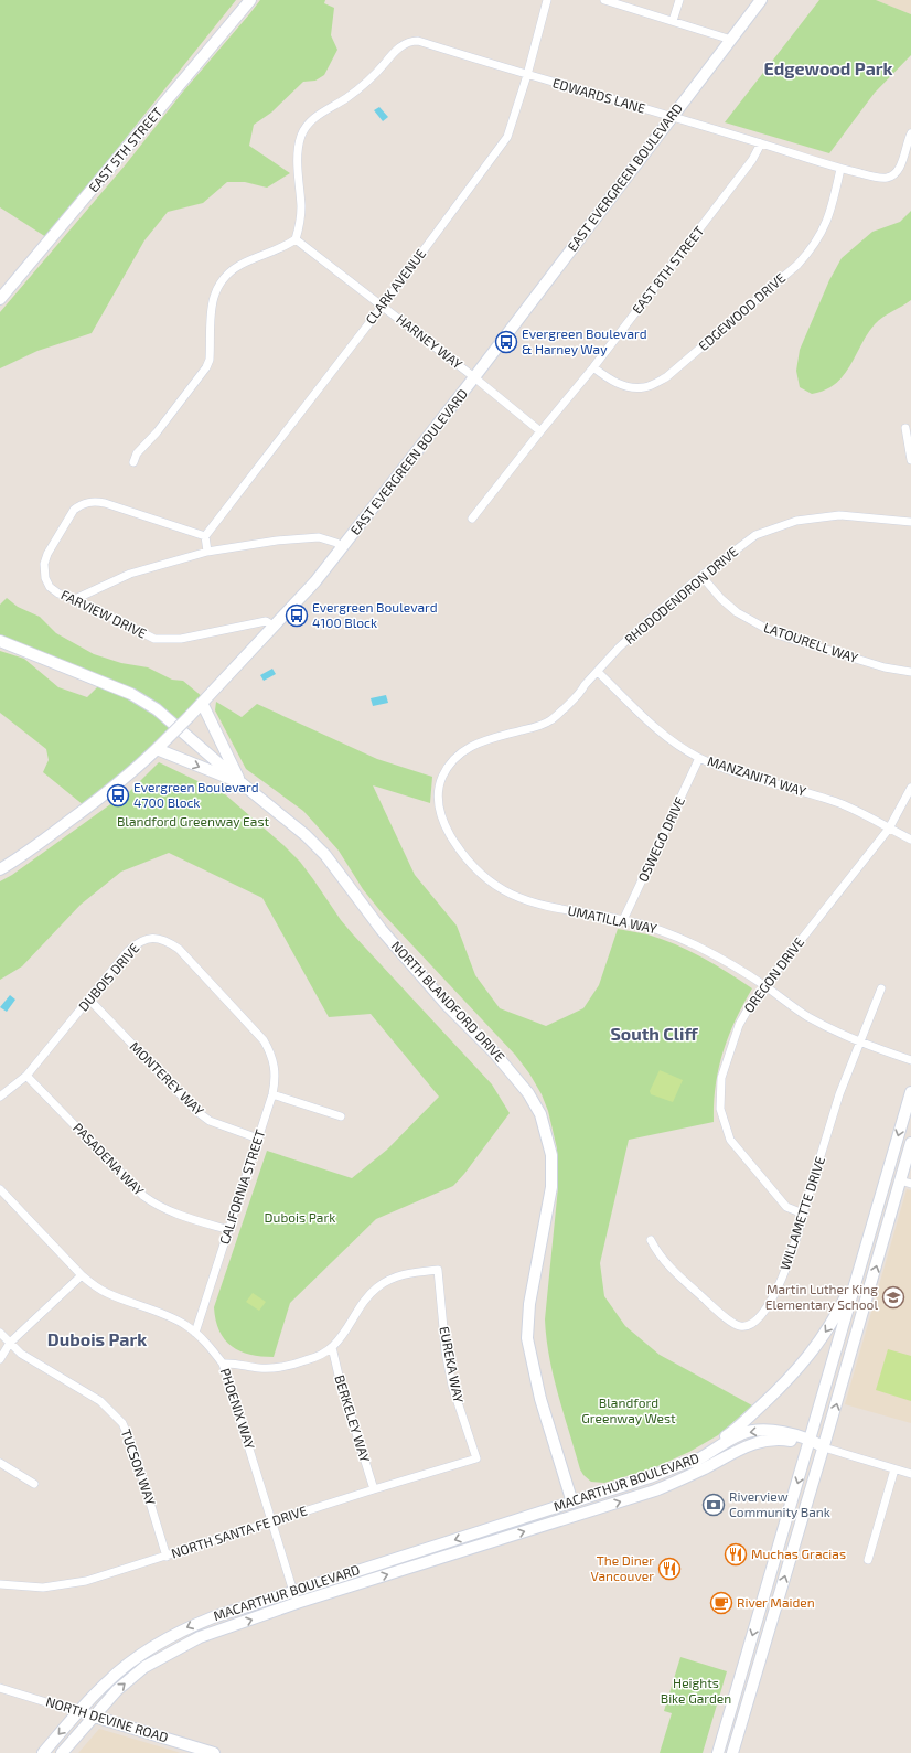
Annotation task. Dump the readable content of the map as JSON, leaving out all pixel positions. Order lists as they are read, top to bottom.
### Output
{
  "streets": {
    "street": [
      "EDWARDS LANE",
      "EAST 5TH STREET",
      "EAST EVERGREEN BOULEVARD",
      "EAST 8TH STREET",
      "CLARK AVENUE",
      "EDGEWOOD DRIVE",
      "HARNEY WAY",
      "RHODODENDRON DRIVE",
      "FARVIEW DRIVE",
      "LATOURELL WAY",
      "MANZANITA WAY",
      "OSWEGO DRIVE",
      "UMATILLA WAY",
      "OREGON DRIVE",
      "DUBOIS DRIVE",
      "NORTH BLANDFORD DRIVE",
      "MONTEREY WAY",
      "PASADENA WAY",
      "CALIFORNIA STREET",
      "WILLAMETTE DRIVE",
      "EUREKA WAY",
      "PHOENIX WAY",
      "BERKELEY WAY",
      "TUCSON WAY",
      "MACARTHUR BOULEVARD",
      "NORTH SANTA FE DRIVE",
      "NORTH DEVINE ROAD"
    ]
  },
  "crossings": [
    ["EDWARDS LANE", "EAST EVERGREEN BOULEVARD"],
    ["EDWARDS LANE", "EAST 8TH STREET"],
    ["EDWARDS LANE", "CLARK AVENUE"],
    ["EDWARDS LANE", "EDGEWOOD DRIVE"],
    ["EDWARDS LANE", "HARNEY WAY"],
    ["EAST EVERGREEN BOULEVARD", "HARNEY WAY"],
    ["EAST EVERGREEN BOULEVARD", "FARVIEW DRIVE"],
    ["EAST 8TH STREET", "EDGEWOOD DRIVE"],
    ["EAST 8TH STREET", "HARNEY WAY"],
    ["CLARK AVENUE", "HARNEY WAY"],
    ["CLARK AVENUE", "FARVIEW DRIVE"],
    ["RHODODENDRON DRIVE", "LATOURELL WAY"],
    ["RHODODENDRON DRIVE", "MANZANITA WAY"],
    ["RHODODENDRON DRIVE", "UMATILLA WAY"],
    ["MANZANITA WAY", "OSWEGO DRIVE"],
    ["MANZANITA WAY", "OREGON DRIVE"],
    ["OSWEGO DRIVE", "UMATILLA WAY"],
    ["UMATILLA WAY", "OREGON DRIVE"],
    ["UMATILLA WAY", "WILLAMETTE DRIVE"],
    ["OREGON DRIVE", "WILLAMETTE DRIVE"],
    ["DUBOIS DRIVE", "MONTEREY WAY"],
    ["DUBOIS DRIVE", "PASADENA WAY"],
    ["DUBOIS DRIVE", "CALIFORNIA STREET"],
    ["NORTH BLANDFORD DRIVE", "MACARTHUR BOULEVARD"],
    ["MONTEREY WAY", "CALIFORNIA STREET"],
    ["PASADENA WAY", "CALIFORNIA STREET"],
    ["CALIFORNIA STREET", "PHOENIX WAY"],
    ["EUREKA WAY", "BERKELEY WAY"],
    ["EUREKA WAY", "NORTH SANTA FE DRIVE"],
    ["PHOENIX WAY", "MACARTHUR BOULEVARD"],
    ["PHOENIX WAY", "NORTH SANTA FE DRIVE"],
    ["BERKELEY WAY", "NORTH SANTA FE DRIVE"],
    ["TUCSON WAY", "NORTH SANTA FE DRIVE"],
    ["MACARTHUR BOULEVARD", "NORTH DEVINE ROAD"]
  ],
  "districts": ["Edgewood Park", "South Cliff", "Dubois Park"],
  "parks": [
    "Blandford Greenway East",
    "Dubois Park",
    "Blandford Greenway West",
    "Heights Bike Garden"
  ],
  "places": {
    "bus stop": ["Evergreen Boulevard & Harney Way", "Evergreen Boulevard 4100 Block", "Evergreen Boulevard 4700 Block"],
    "school or university": ["Martin Luther King Elementary School"],
    "bank": ["Riverview Community Bank"],
    "restaurant": ["Muchas Gracias", "The Diner Vancouver"],
    "cafe": ["River Maiden"]
  }
}
